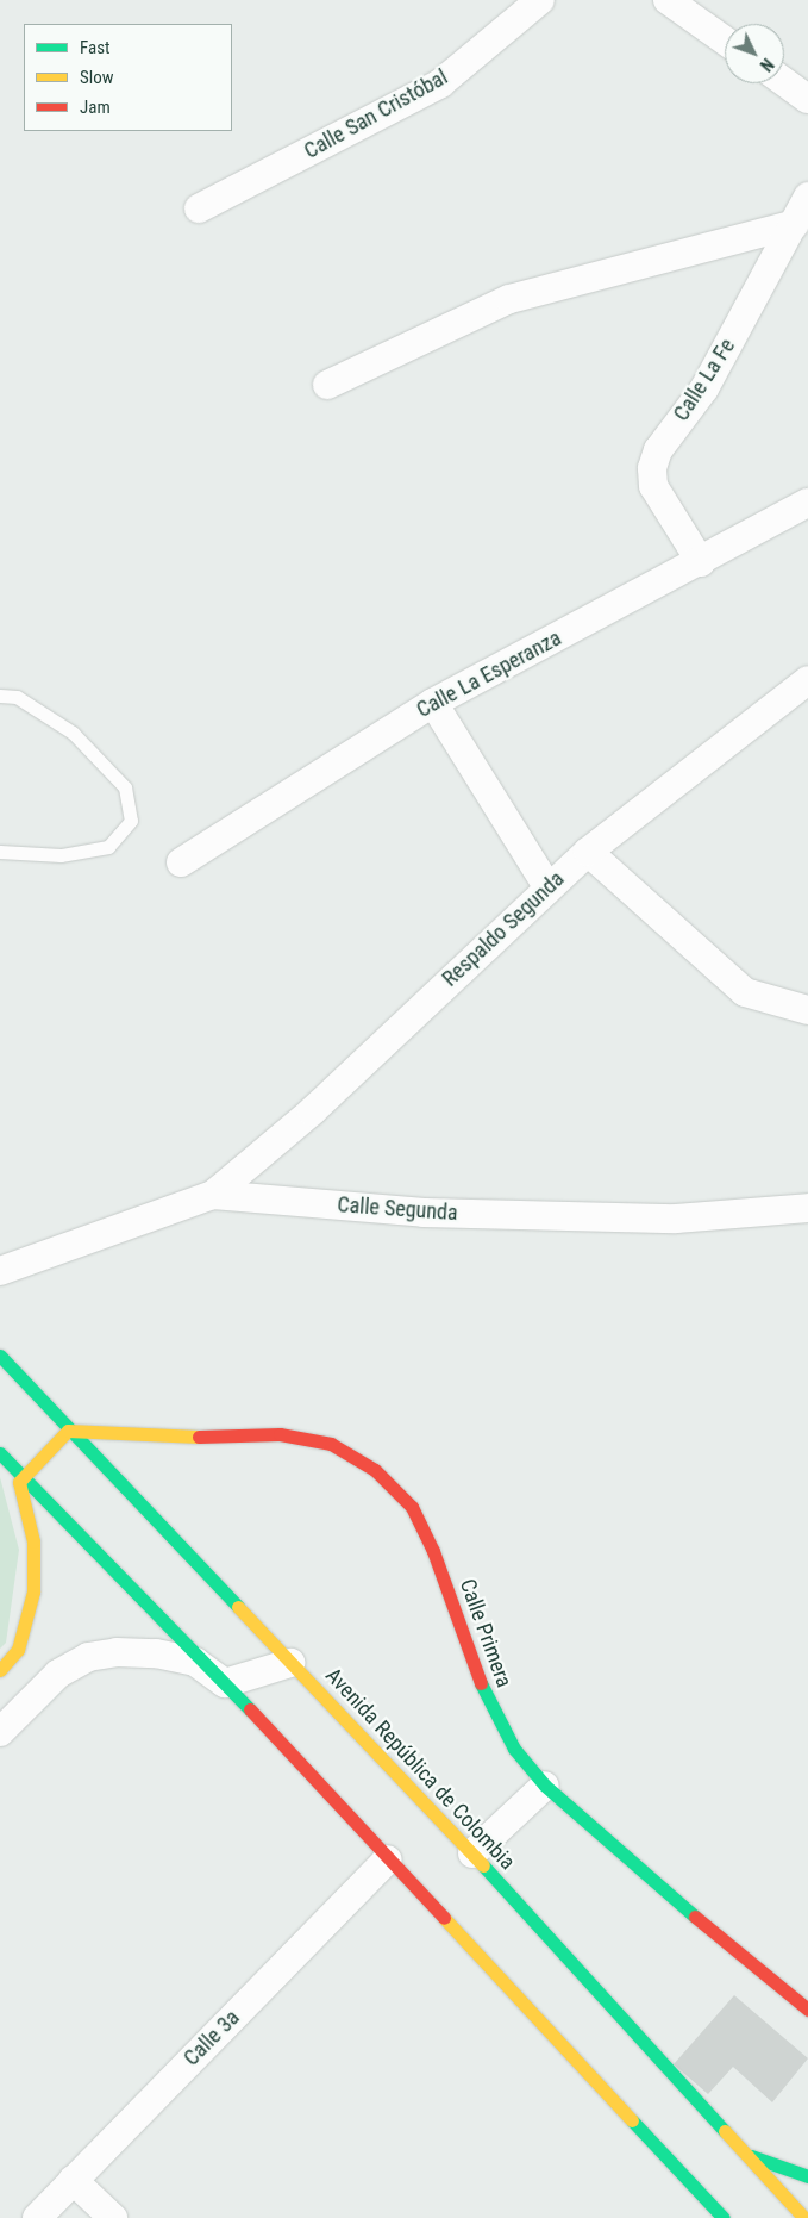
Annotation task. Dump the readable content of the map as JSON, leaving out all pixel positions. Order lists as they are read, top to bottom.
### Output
{
  "streets": {
    "main road": ["Calle Primera", "Avenida República de Colombia"],
    "street": [
      "Calle San Cristóbal",
      "Calle La Fe",
      "Calle La Esperanza",
      "Respaldo Segunda",
      "Calle Segunda",
      "Calle 3a"
    ]
  },
  "crossings": [
    ["Calle La Fe", "Calle La Esperanza"],
    ["Respaldo Segunda", "Calle Segunda"],
    ["Calle Primera", "Avenida República de Colombia"]
  ],
  "legend": ["Fast", "Slow", "Jam"],
  "north": "bottom right"
}
